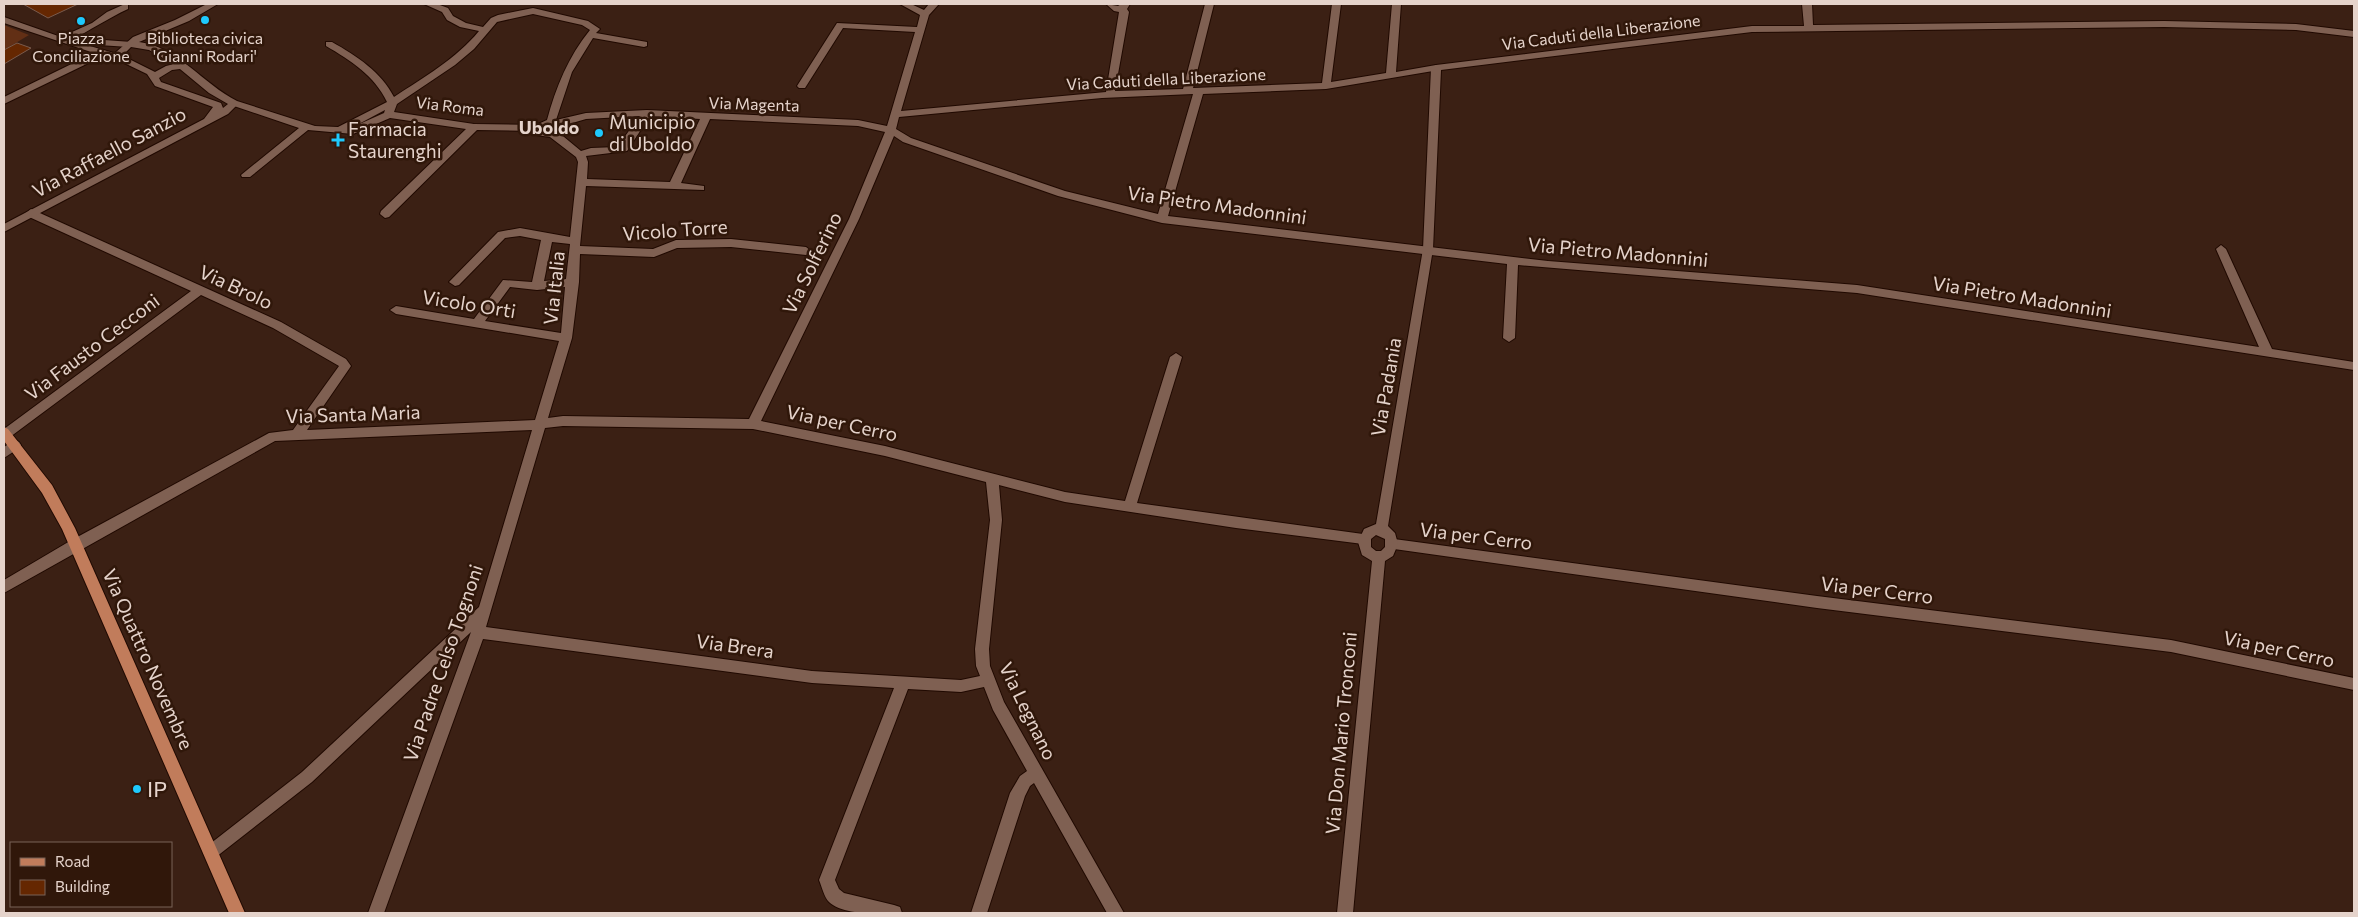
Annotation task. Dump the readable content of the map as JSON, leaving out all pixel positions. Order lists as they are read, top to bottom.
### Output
{
  "streets": {
    "main road": ["Via Quattro Novembre"],
    "street": [
      "Via Caduti della Liberazione",
      "Via Magenta",
      "Via Roma",
      "Via Raffaello Sanzio",
      "Via Pietro Madonnini",
      "Vicolo Torre",
      "Via Solferino",
      "Via Brolo",
      "Via Italia",
      "Vicolo Orti",
      "Via Fausto Cecconi",
      "Via Padania",
      "Via Santa Maria",
      "Via per Cerro",
      "Via Brera",
      "Via Padre Celso Tognoni",
      "Via Legnano",
      "Via Don Mario Tronconi"
    ]
  },
  "crossings": [
    ["Via Caduti della Liberazione", "Via Solferino"],
    ["Via Caduti della Liberazione", "Via Padania"],
    ["Via Magenta", "Via Roma"],
    ["Via Magenta", "Via Pietro Madonnini"],
    ["Via Magenta", "Via Solferino"],
    ["Via Raffaello Sanzio", "Via Brolo"],
    ["Via Pietro Madonnini", "Via Solferino"],
    ["Via Pietro Madonnini", "Via Padania"],
    ["Vicolo Torre", "Via Italia"],
    ["Via Solferino", "Via per Cerro"],
    ["Via Brolo", "Via Fausto Cecconi"],
    ["Via Brolo", "Via Santa Maria"],
    ["Via Italia", "Vicolo Orti"],
    ["Via Italia", "Via Santa Maria"],
    ["Via Italia", "Via per Cerro"],
    ["Via Italia", "Via Padre Celso Tognoni"],
    ["Via Fausto Cecconi", "Via Quattro Novembre"],
    ["Via Padania", "Via per Cerro"],
    ["Via Padania", "Via Don Mario Tronconi"],
    ["Via Santa Maria", "Via per Cerro"],
    ["Via Santa Maria", "Via Quattro Novembre"],
    ["Via Santa Maria", "Via Padre Celso Tognoni"],
    ["Via per Cerro", "Via Padre Celso Tognoni"],
    ["Via per Cerro", "Via Legnano"],
    ["Via per Cerro", "Via Don Mario Tronconi"],
    ["Via Brera", "Via Padre Celso Tognoni"],
    ["Via Brera", "Via Legnano"]
  ],
  "districts": ["Uboldo"],
  "places": {
    "other": [
      "Biblioteca civica 'Gianni Rodari'",
      "Piazza Conciliazione",
      "Municipio di Uboldo",
      "IP"
    ],
    "health": ["Farmacia Staurenghi"]
  },
  "legend": ["Road", "Building"]
}
